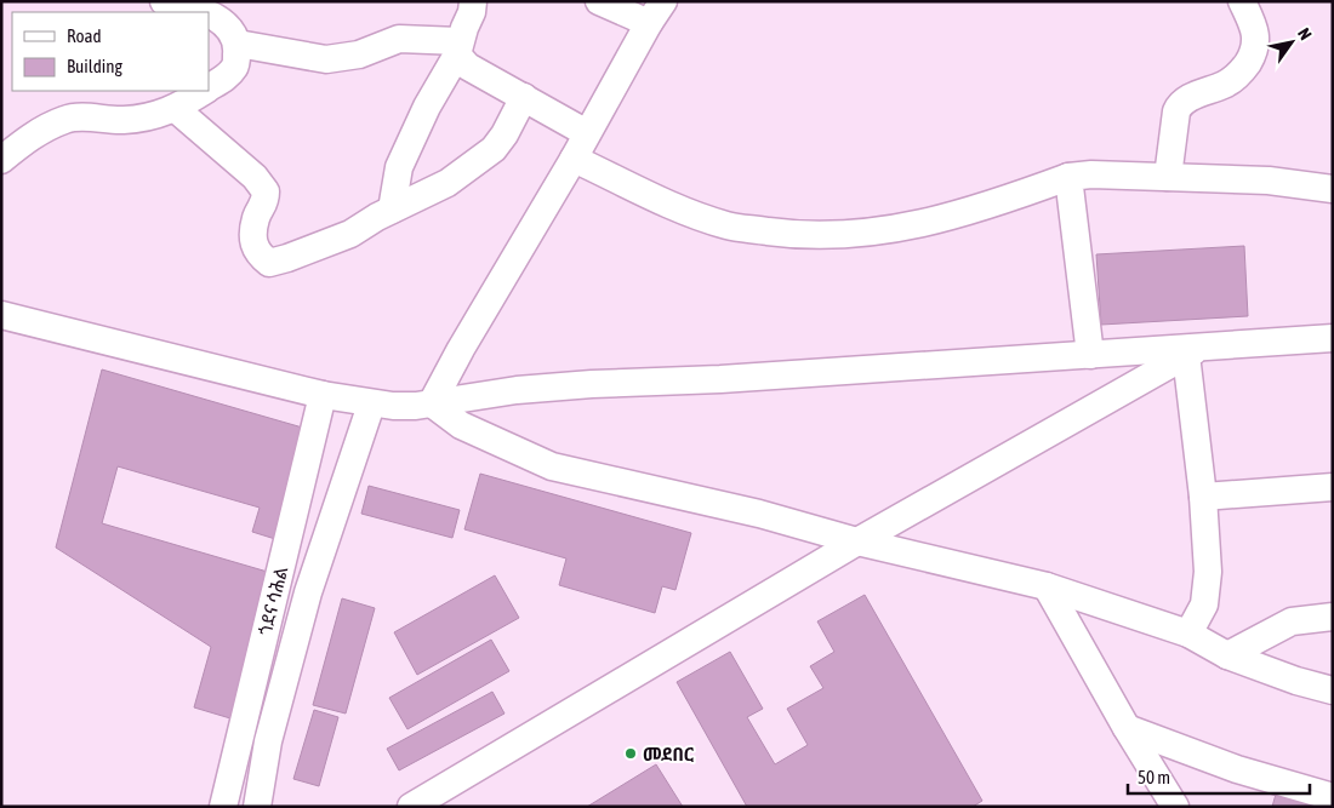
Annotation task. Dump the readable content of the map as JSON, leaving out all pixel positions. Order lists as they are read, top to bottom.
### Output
{
  "streets": {
    "street": ["ጎደና ሳሕል"]
  },
  "places": ["መደበር"],
  "legend": ["Road", "Building"],
  "scale_bar": "50 m",
  "north": "top right"
}
